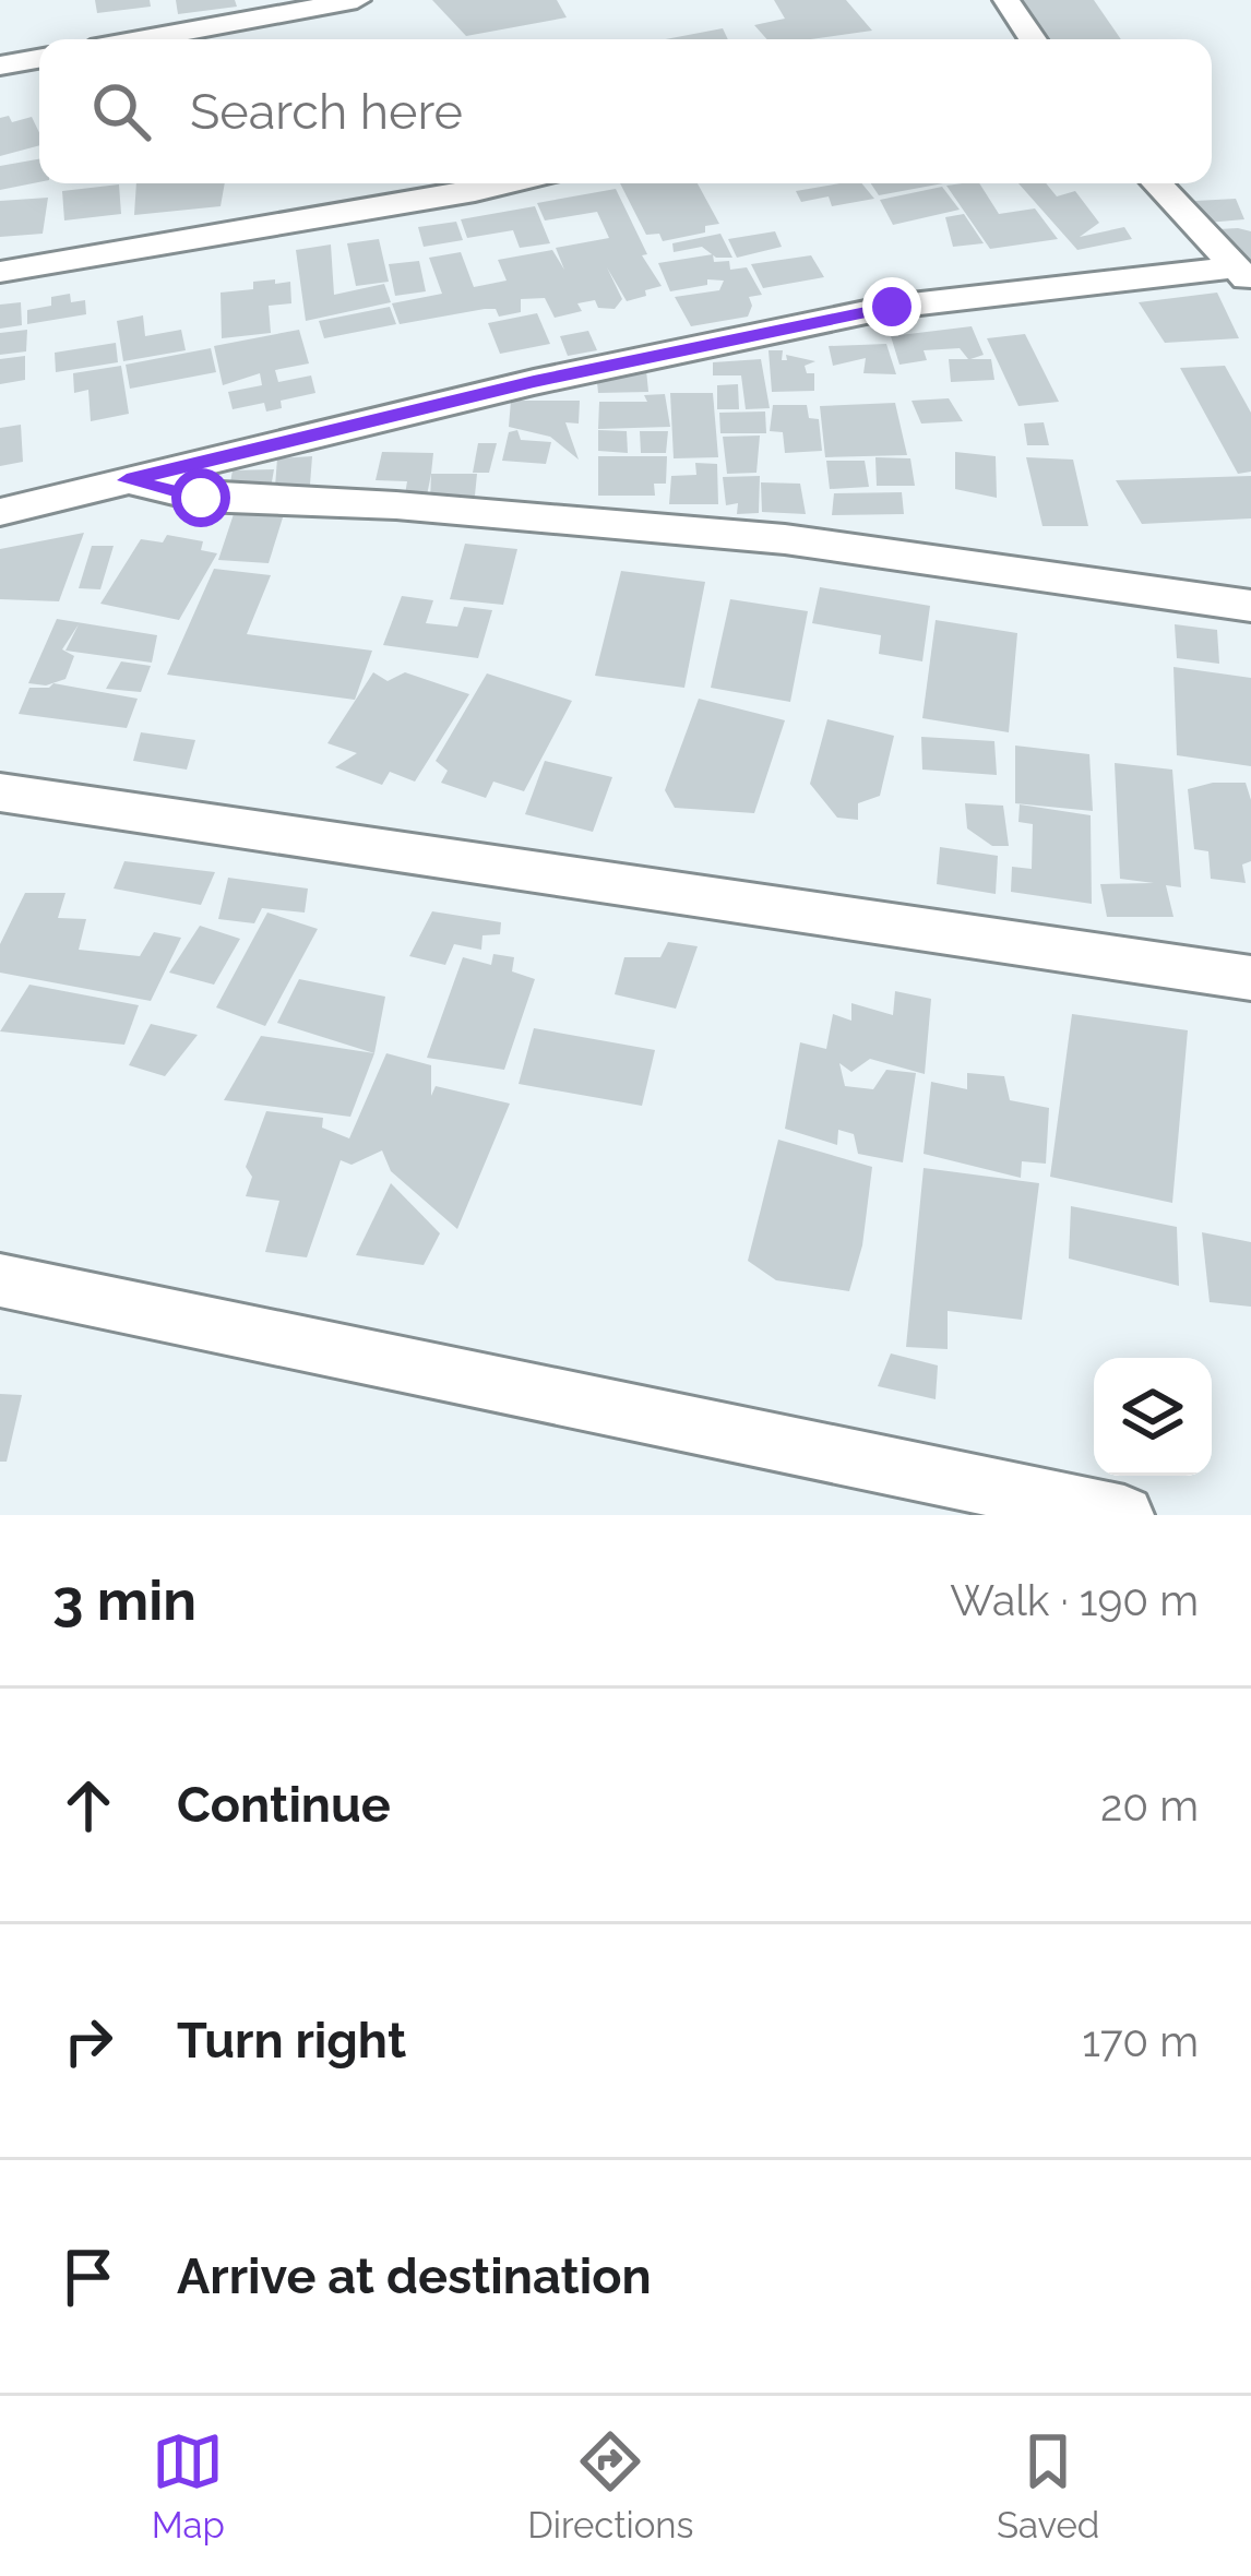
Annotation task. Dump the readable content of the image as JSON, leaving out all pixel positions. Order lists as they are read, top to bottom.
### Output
{
  "page": {
    "search": "Search here",
    "heading": ["3 min", "Walk · 190 m"],
    "list": [
      ["Continue", "20 m"],
      ["Turn right", "170 m"],
      "Arrive at destination"
    ],
    "nav": ["Map", "Directions", "Saved"]
  }
}
